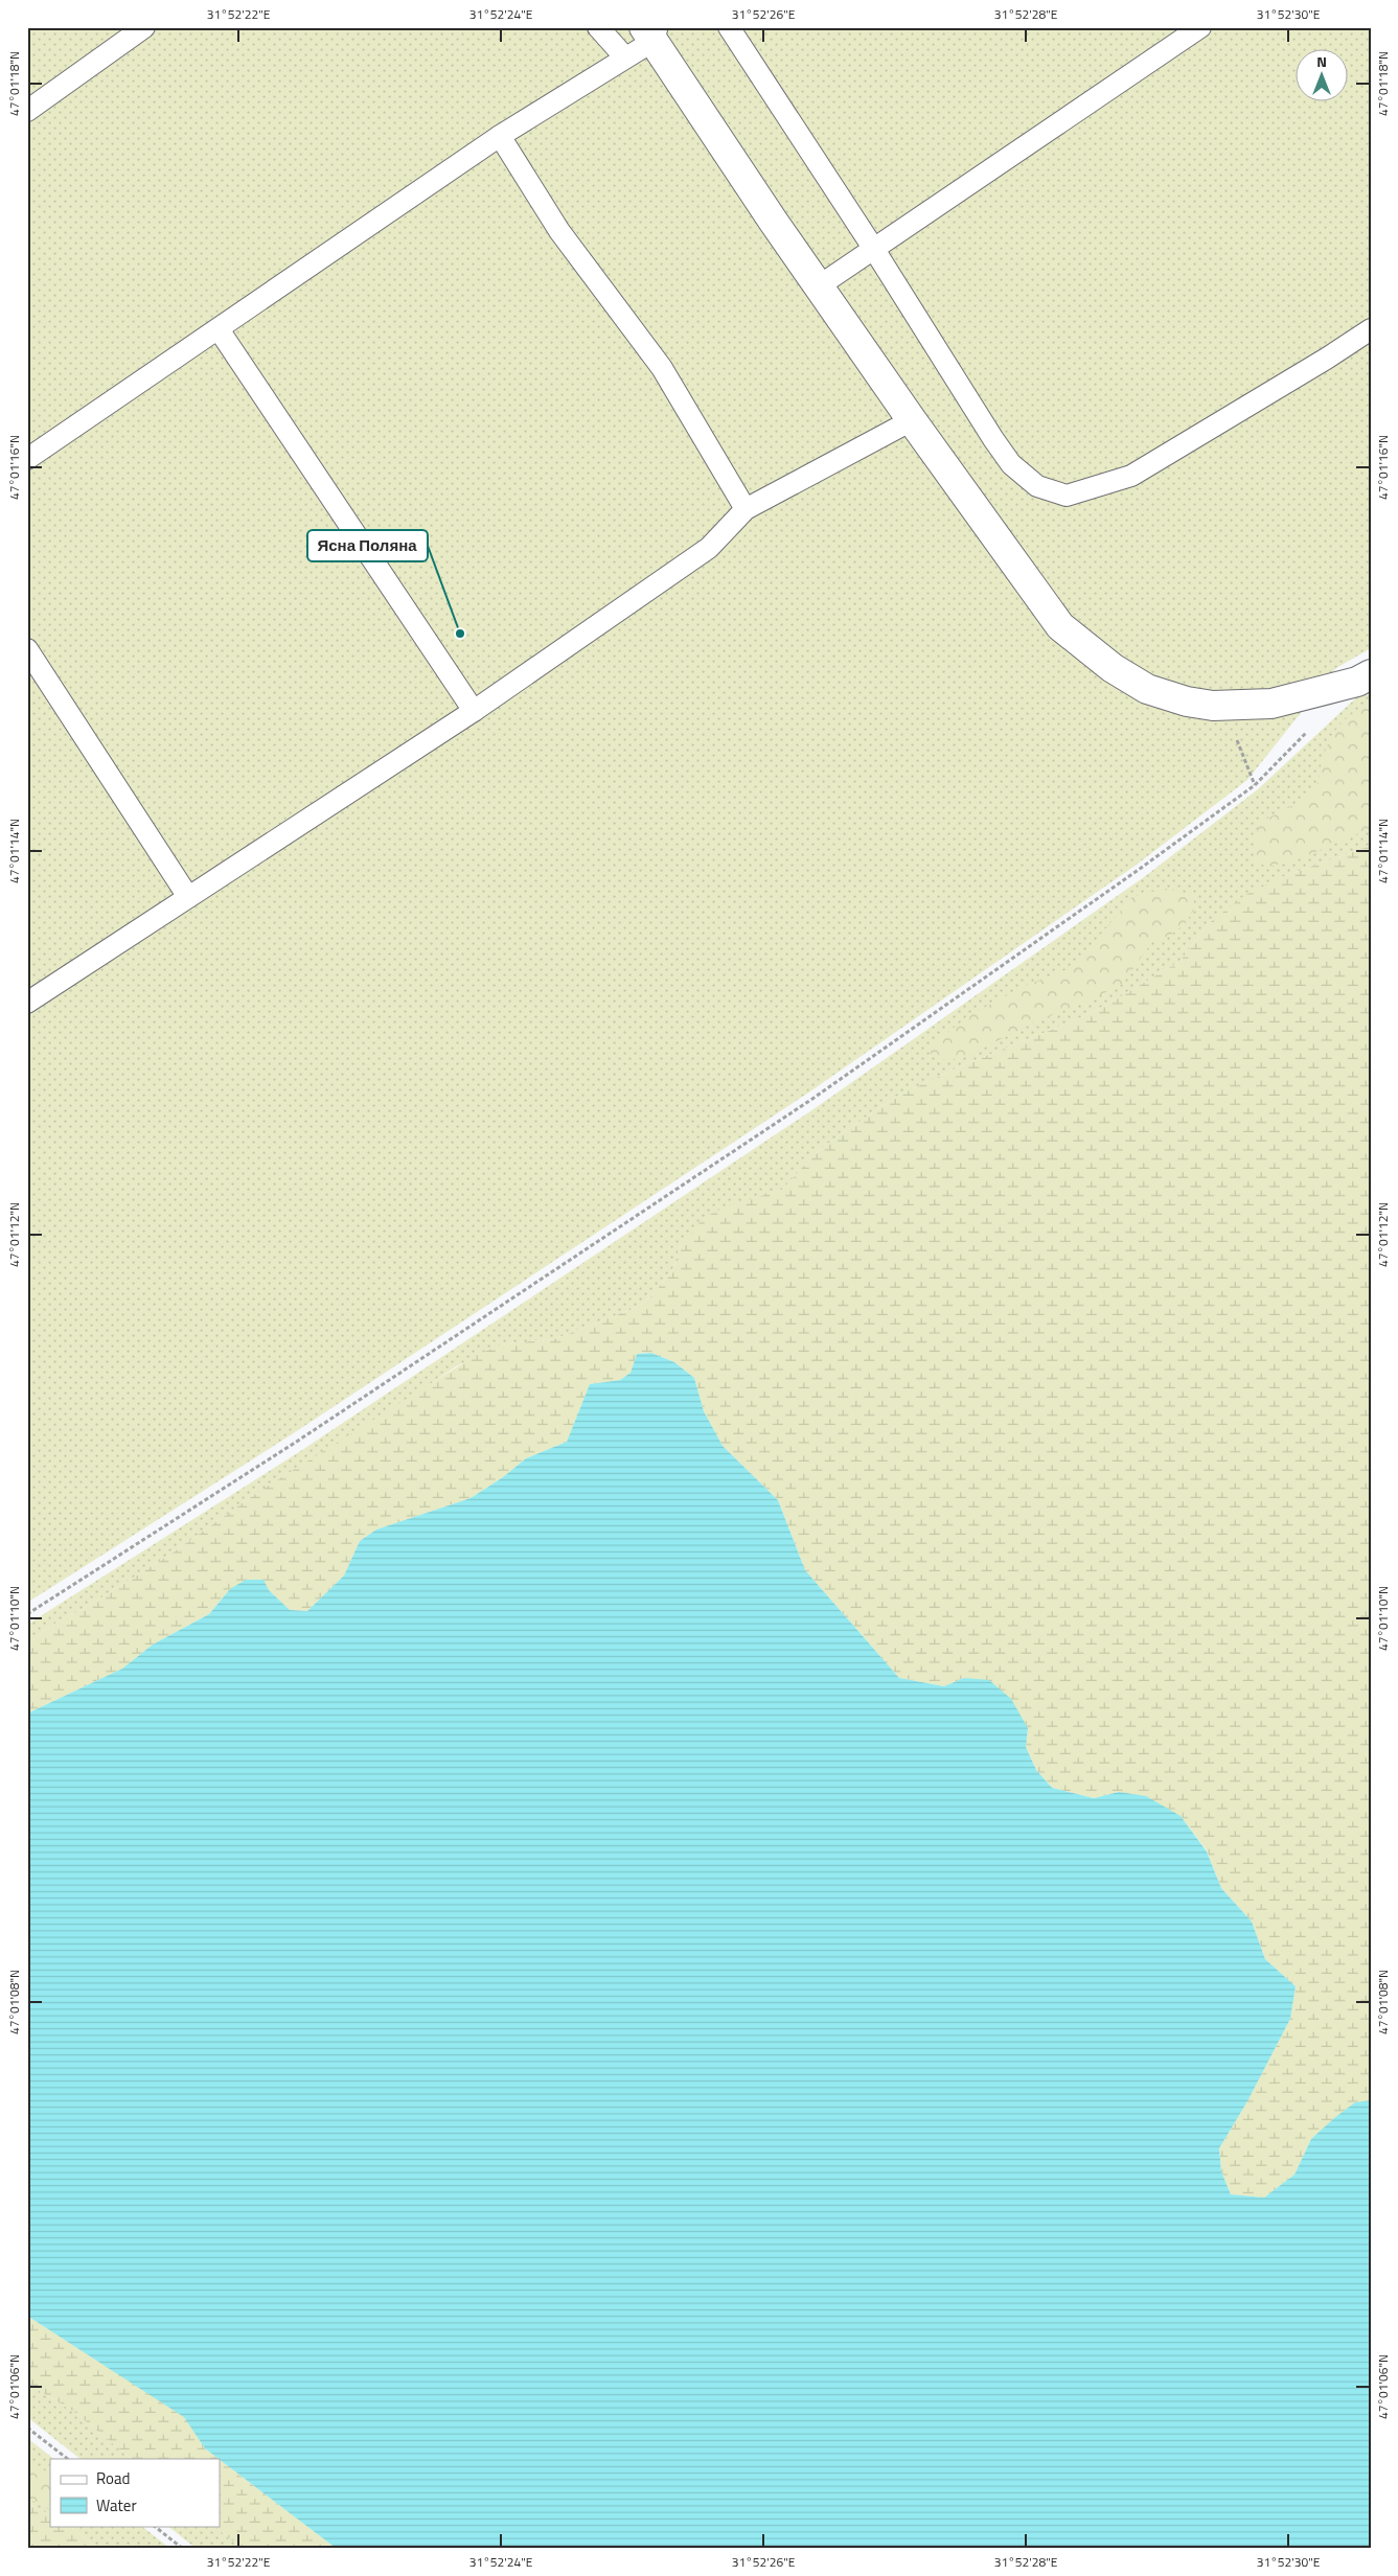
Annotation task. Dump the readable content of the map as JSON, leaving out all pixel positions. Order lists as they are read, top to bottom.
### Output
{
  "places": ["Ясна Поляна"],
  "legend": ["Road", "Water"],
  "north": "top",
  "coordinates": [
    "31°52'22\"E",
    "31°52'24\"E",
    "31°52'26\"E",
    "31°52'28\"E",
    "31°52'30\"E",
    "47°01'18\"N",
    "47°01'16\"N",
    "47°01'14\"N",
    "47°01'12\"N",
    "47°01'10\"N",
    "47°01'08\"N",
    "47°01'06\"N"
  ]
}
